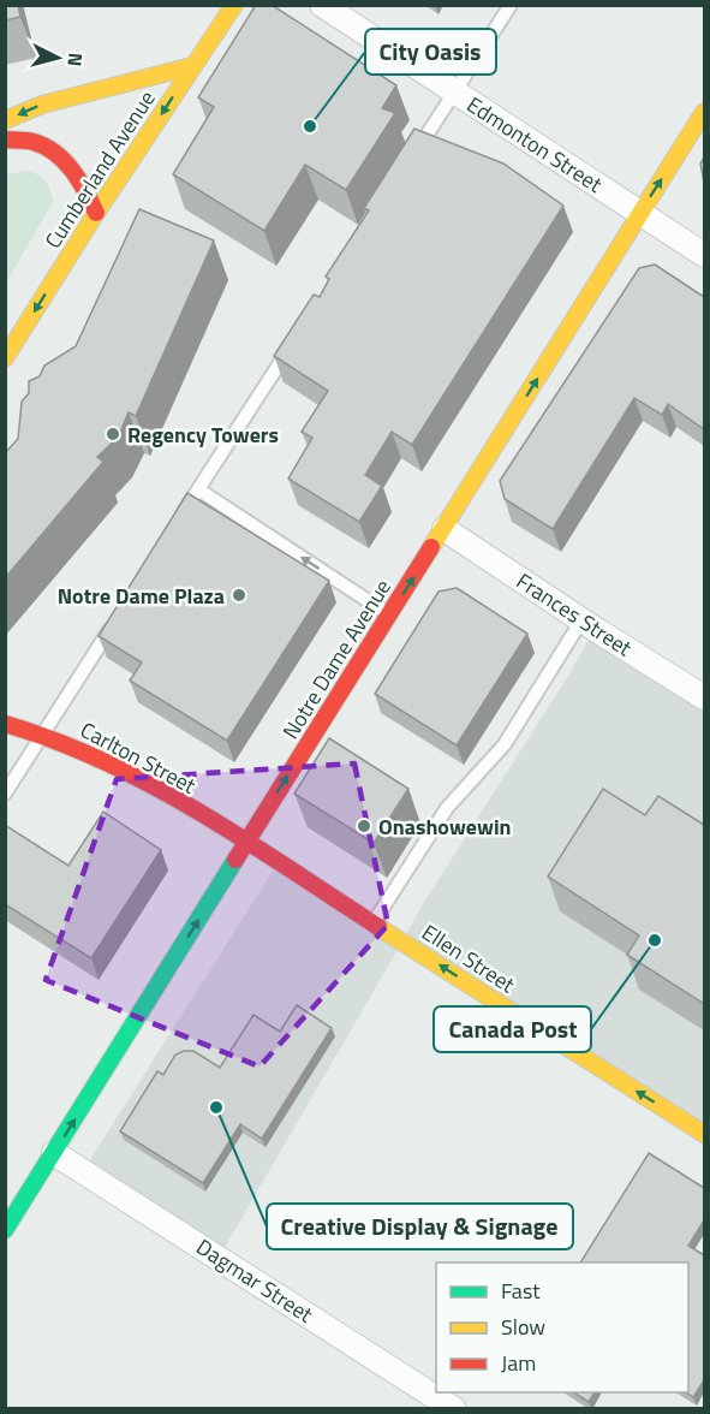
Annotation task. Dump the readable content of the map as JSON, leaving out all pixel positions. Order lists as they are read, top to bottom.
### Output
{
  "streets": {
    "main road": [
      "Cumberland Avenue",
      "Notre Dame Avenue",
      "Carlton Street",
      "Ellen Street"
    ],
    "street": ["Edmonton Street", "Frances Street", "Dagmar Street"]
  },
  "crossings": [
    ["Edmonton Street", "Notre Dame Avenue"],
    ["Frances Street", "Notre Dame Avenue"],
    ["Notre Dame Avenue", "Carlton Street"],
    ["Notre Dame Avenue", "Ellen Street"],
    ["Notre Dame Avenue", "Dagmar Street"],
    ["Carlton Street", "Ellen Street"]
  ],
  "one_way": ["Cumberland Avenue", "Notre Dame Avenue", "Ellen Street"],
  "places": [
    "City Oasis",
    "Regency Towers",
    "Notre Dame Plaza",
    "Onashowewin",
    "Canada Post",
    "Creative Display & Signage"
  ],
  "legend": ["Fast", "Slow", "Jam"],
  "north": "right"
}
